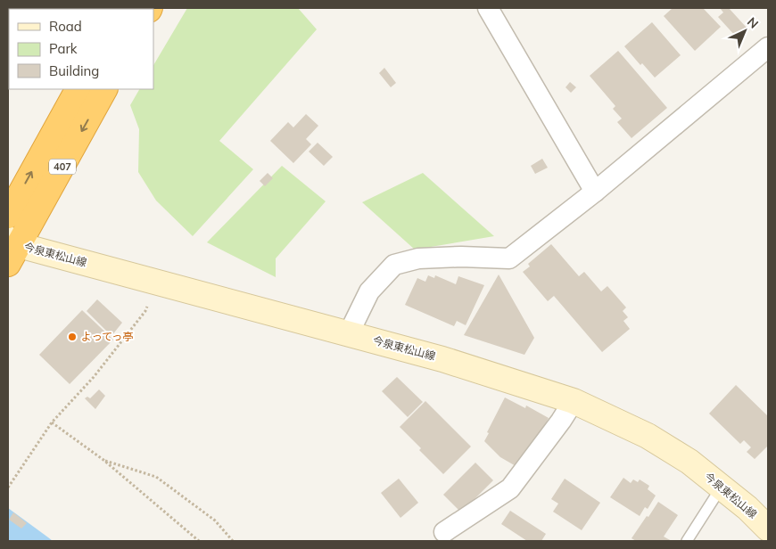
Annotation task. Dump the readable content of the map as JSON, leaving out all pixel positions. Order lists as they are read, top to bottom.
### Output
{
  "streets": {
    "highway": ["407"],
    "main road": ["今泉東松山線"]
  },
  "crossings": [
    ["407", "今泉東松山線"]
  ],
  "places": ["よってっ亭"],
  "legend": ["Road", "Park", "Building"],
  "north": "top right"
}
